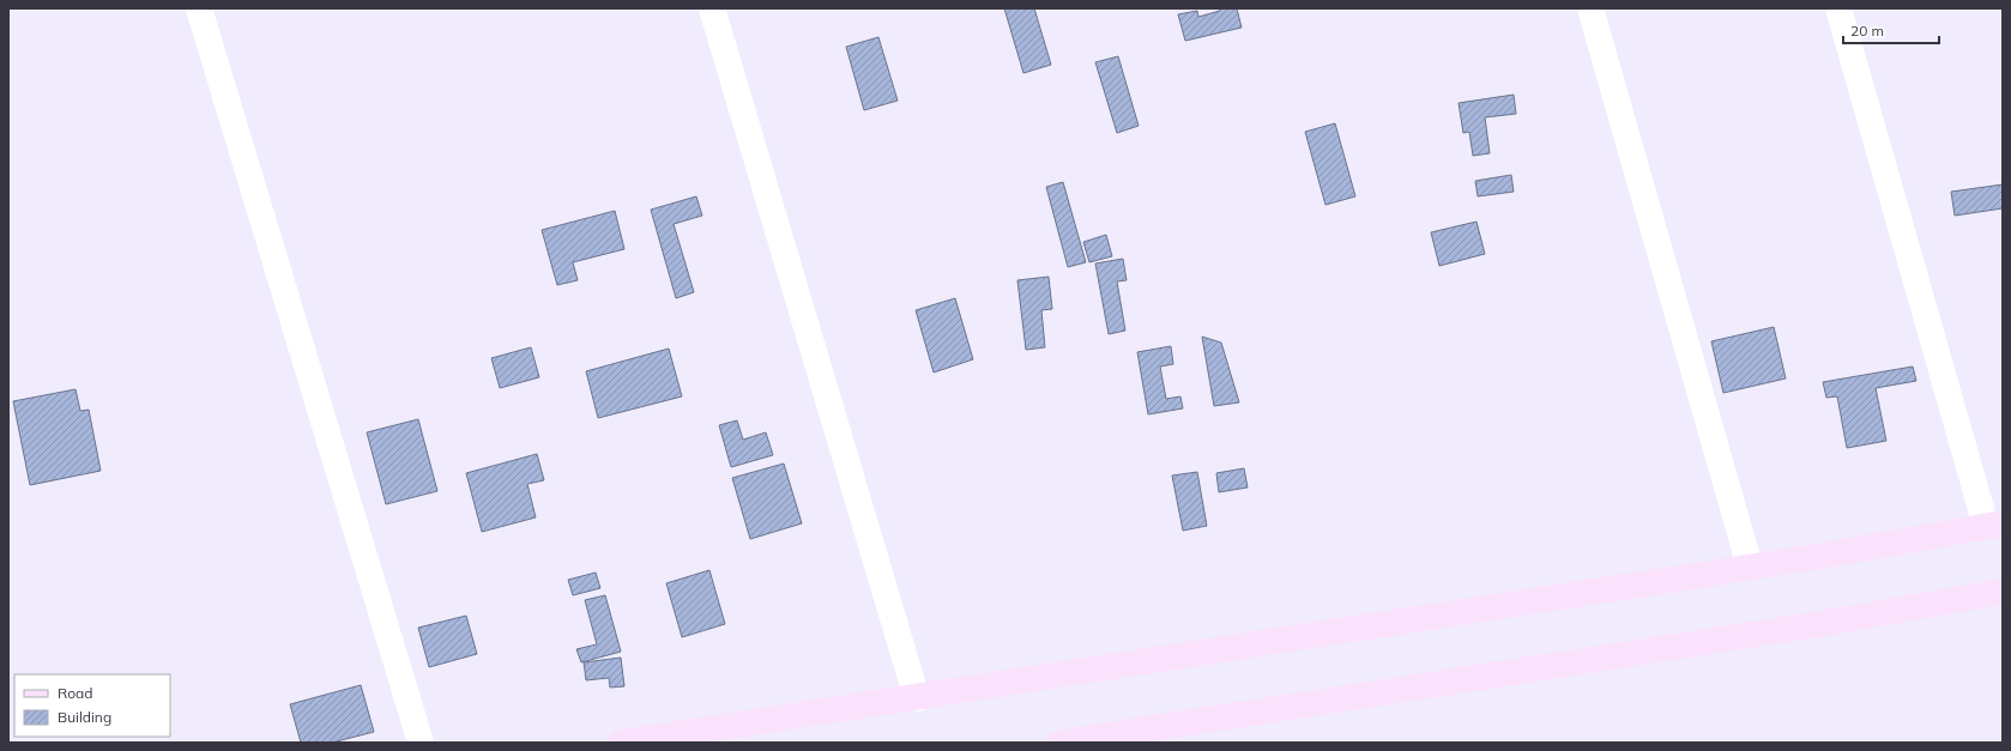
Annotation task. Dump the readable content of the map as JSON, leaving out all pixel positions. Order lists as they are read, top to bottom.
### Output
{
  "legend": ["Road", "Building"],
  "scale_bar": "20 m"
}
